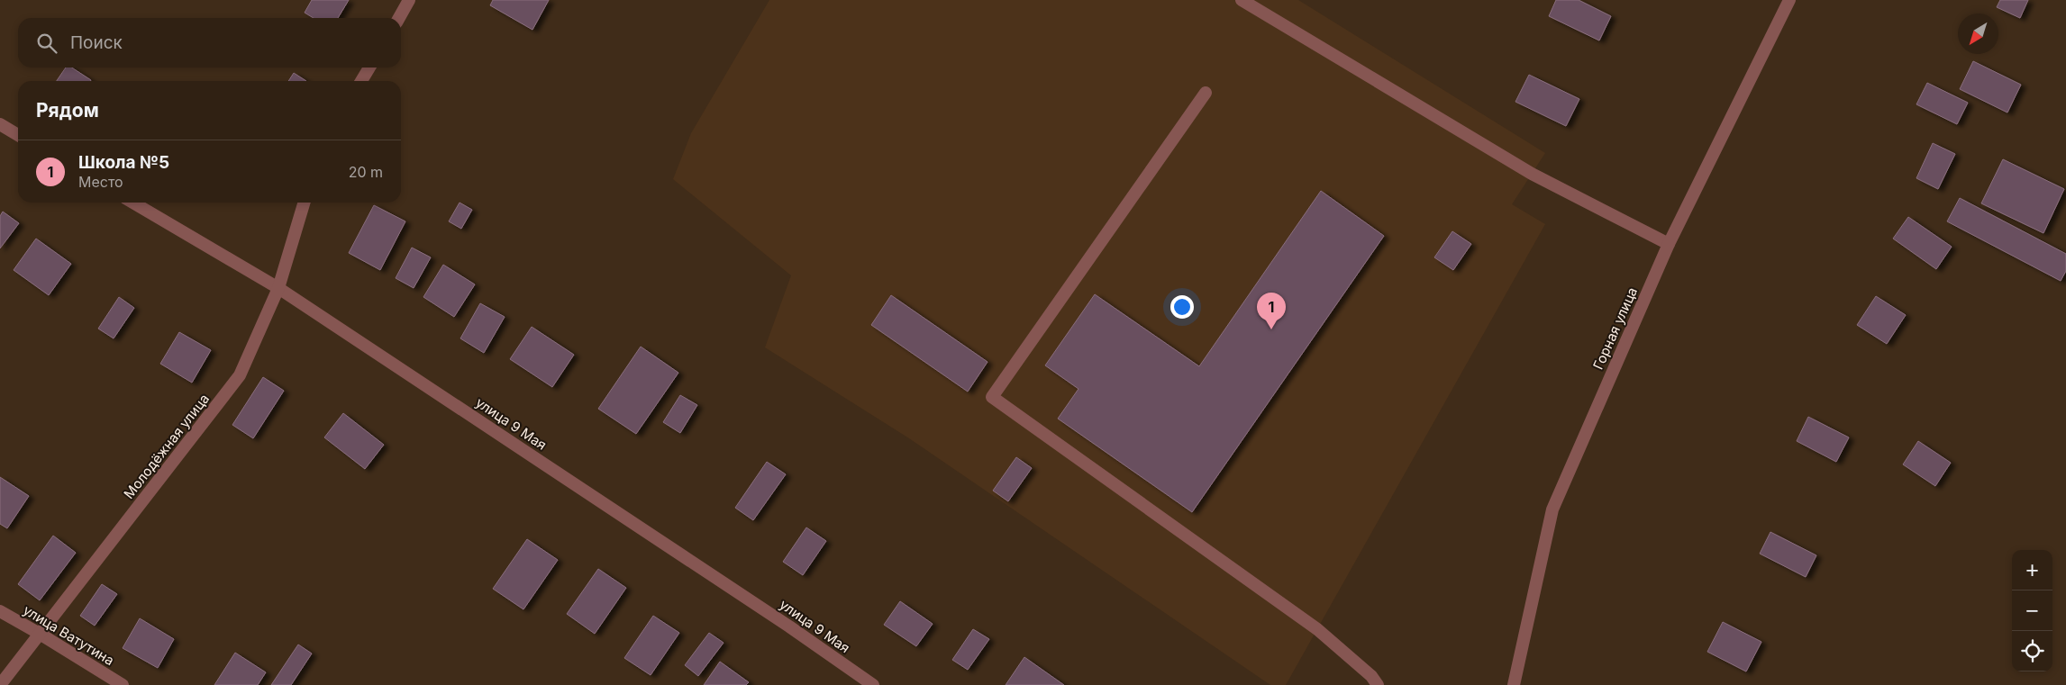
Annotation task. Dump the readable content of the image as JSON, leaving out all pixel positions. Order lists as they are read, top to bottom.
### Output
{
  "streets": {
    "street": [
      "Горная улица",
      "улица 9 Мая",
      "Молодёжная улица",
      "улица Ватутина"
    ]
  },
  "crossings": [
    ["улица 9 Мая", "Молодёжная улица"],
    ["Молодёжная улица", "улица Ватутина"]
  ],
  "north": "bottom left",
  "page": {
    "search": "Поиск",
    "heading": "Рядом",
    "list": [
      {
        "mark": "1",
        "name": "Школа №5",
        "note": "Место",
        "value": "20 m"
      }
    ],
    "pins": "1",
    "map_buttons": ["+", "−"]
  }
}
